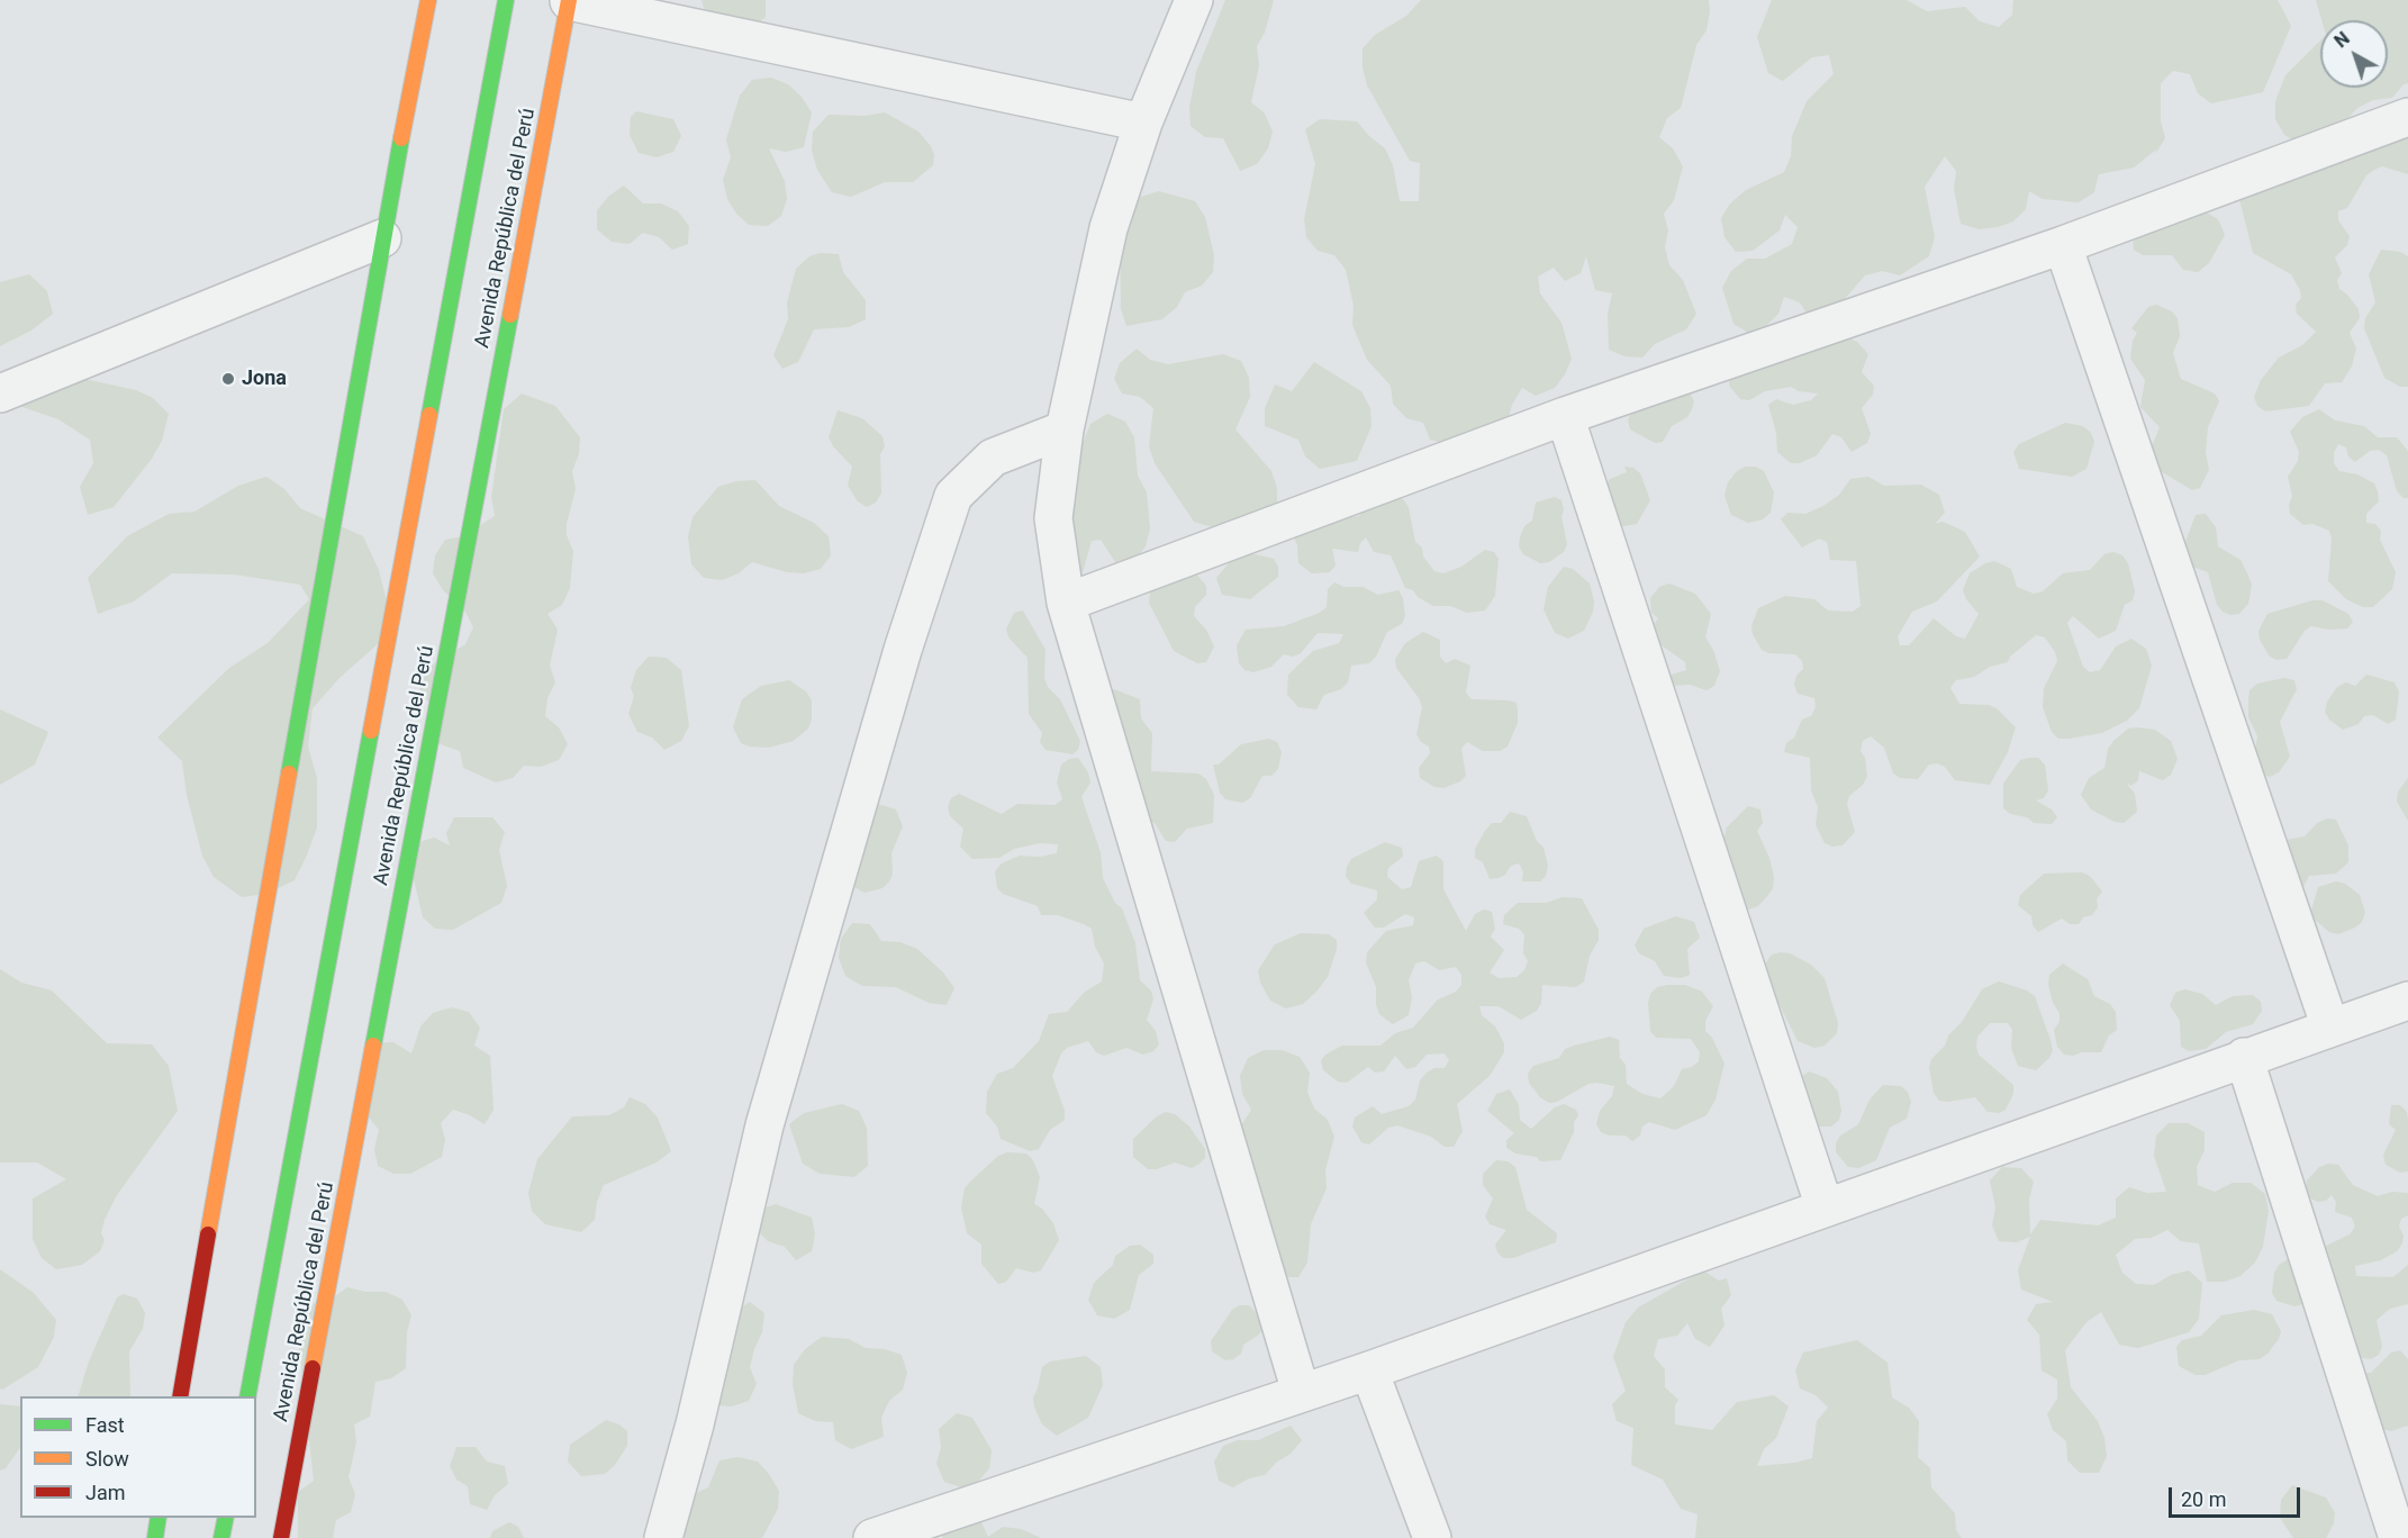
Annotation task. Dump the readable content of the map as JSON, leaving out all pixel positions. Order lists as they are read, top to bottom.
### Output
{
  "streets": {
    "main road": ["Avenida República del Perú"]
  },
  "places": ["Jona"],
  "legend": ["Fast", "Slow", "Jam"],
  "scale_bar": "20 m",
  "north": "top left"
}
